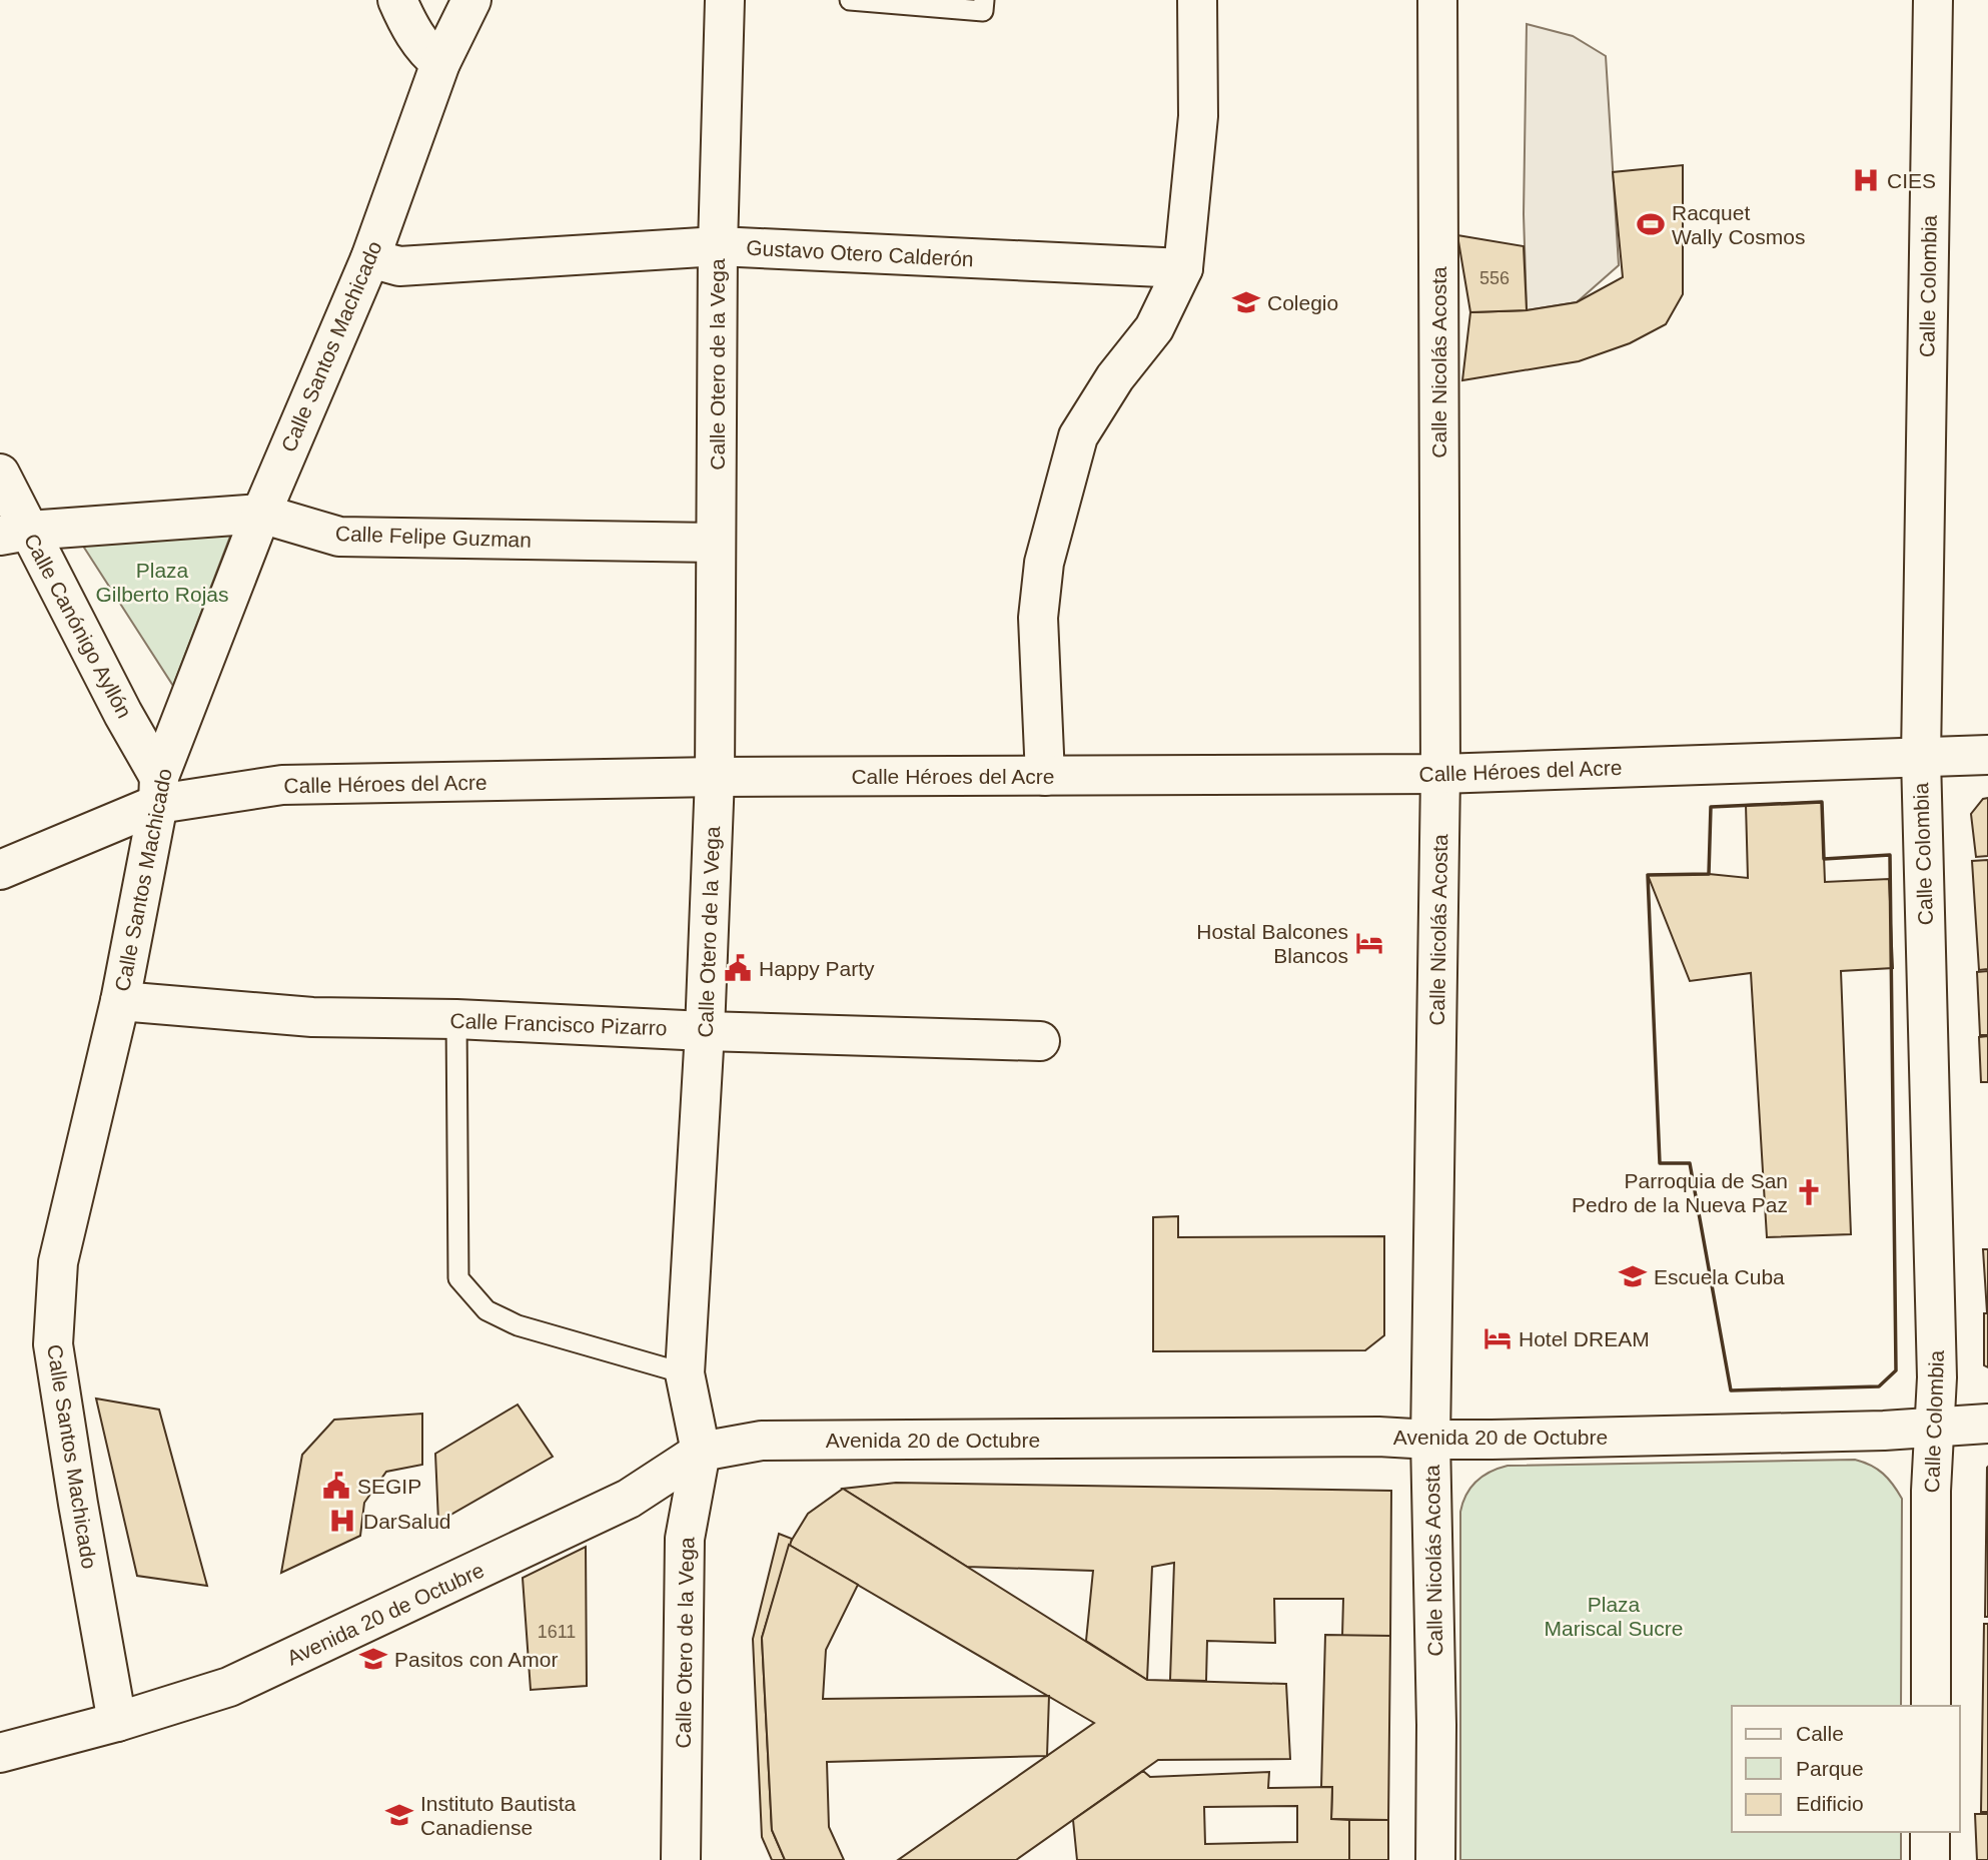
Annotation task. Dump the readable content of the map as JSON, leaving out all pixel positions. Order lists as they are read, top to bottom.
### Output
{
  "streets": {
    "street": [
      "Gustavo Otero Calderón",
      "Calle Colombia",
      "Calle Santos Machicado",
      "Calle Nicolás Acosta",
      "Calle Otero de la Vega",
      "Calle Felipe Guzman",
      "Calle Canónigo Ayllón",
      "Calle Héroes del Acre",
      "Calle Francisco Pizarro",
      "Avenida 20 de Octubre"
    ]
  },
  "crossings": [
    ["Gustavo Otero Calderón", "Calle Santos Machicado"],
    ["Gustavo Otero Calderón", "Calle Otero de la Vega"],
    ["Calle Colombia", "Calle Héroes del Acre"],
    ["Calle Colombia", "Avenida 20 de Octubre"],
    ["Calle Santos Machicado", "Calle Felipe Guzman"],
    ["Calle Santos Machicado", "Calle Canónigo Ayllón"],
    ["Calle Santos Machicado", "Calle Héroes del Acre"],
    ["Calle Santos Machicado", "Calle Francisco Pizarro"],
    ["Calle Santos Machicado", "Avenida 20 de Octubre"],
    ["Calle Nicolás Acosta", "Calle Héroes del Acre"],
    ["Calle Nicolás Acosta", "Avenida 20 de Octubre"],
    ["Calle Otero de la Vega", "Calle Felipe Guzman"],
    ["Calle Otero de la Vega", "Calle Héroes del Acre"],
    ["Calle Otero de la Vega", "Calle Francisco Pizarro"],
    ["Calle Otero de la Vega", "Avenida 20 de Octubre"],
    ["Calle Felipe Guzman", "Calle Canónigo Ayllón"],
    ["Calle Canónigo Ayllón", "Calle Héroes del Acre"]
  ],
  "parks": ["Plaza Gilberto Rojas", "Plaza Mariscal Sucre"],
  "places": {
    "hospital": ["CIES", "DarSalud"],
    "sports": ["Racquet Wally Cosmos"],
    "school or university": [
      "Colegio",
      "Escuela Cuba",
      "Pasitos con Amor",
      "Instituto Bautista Canadiense"
    ],
    "hotel": ["Hostal Balcones Blancos", "Hotel DREAM"],
    "public building": ["Happy Party", "SEGIP"],
    "church": ["Parroquia de San Pedro de la Nueva Paz"]
  },
  "house_numbers": ["556", "1611"],
  "legend": ["Calle", "Parque", "Edificio"]
}
